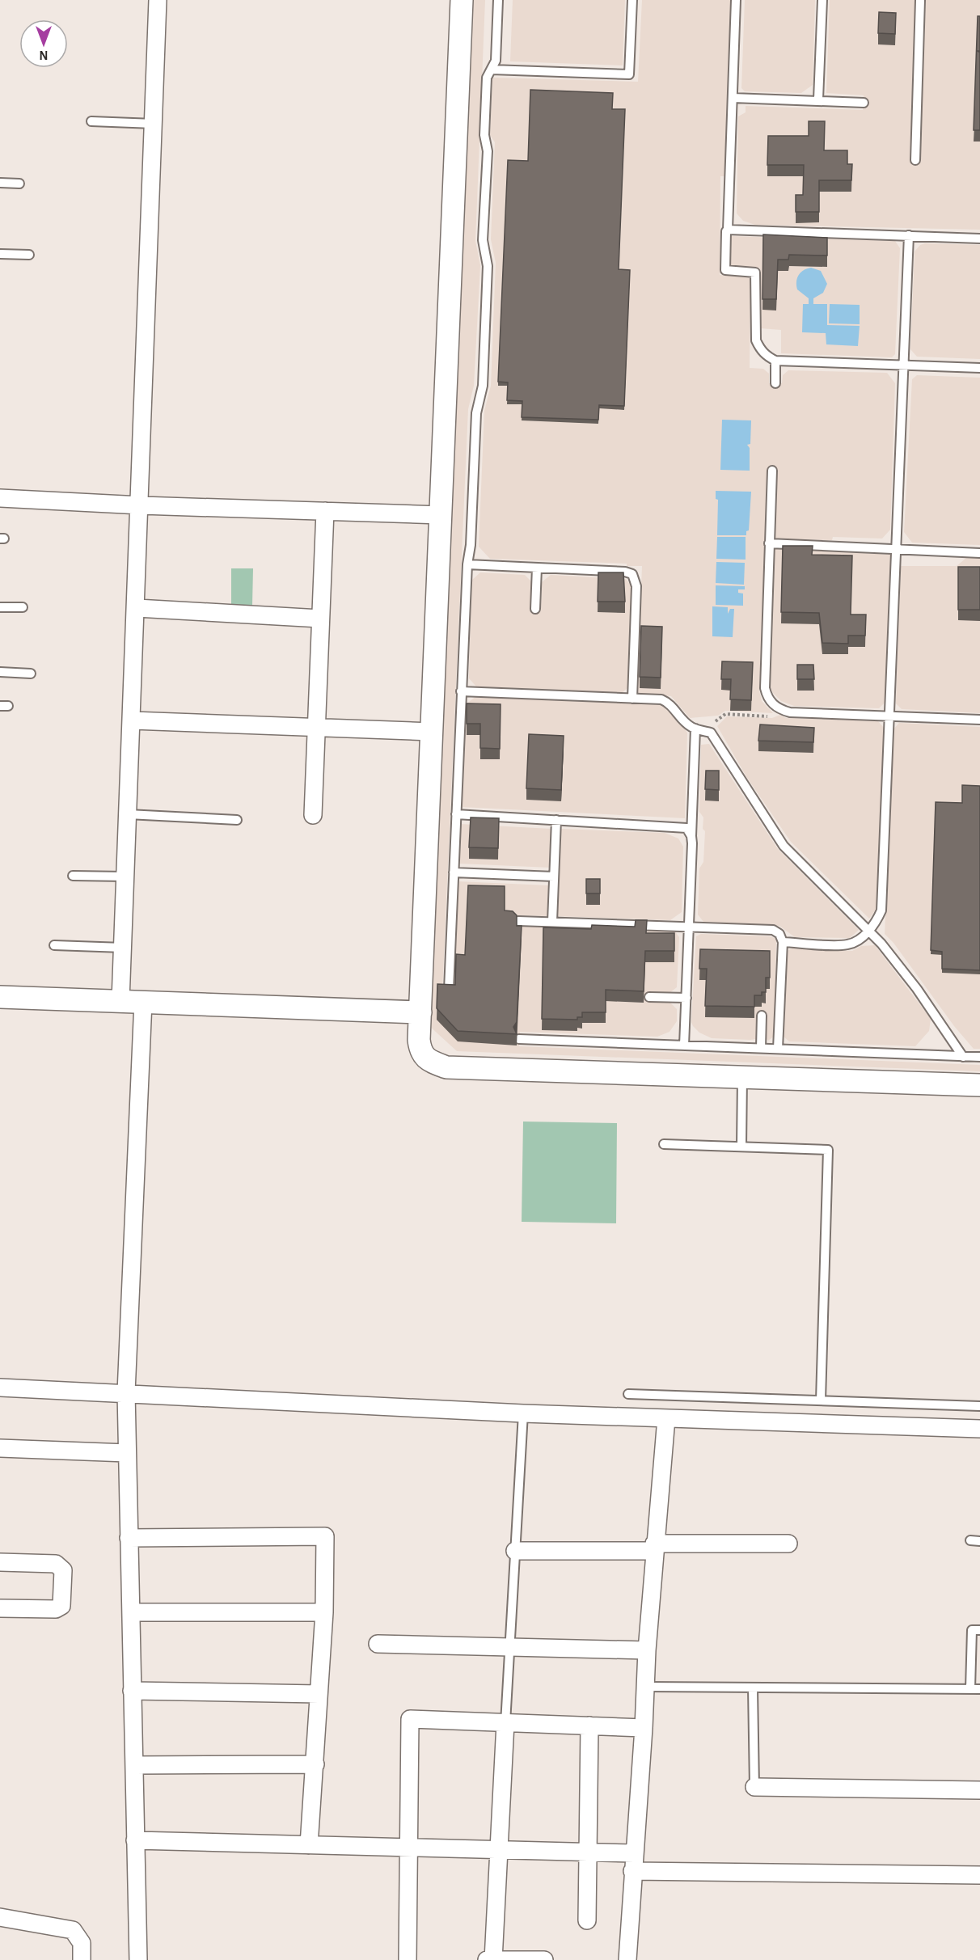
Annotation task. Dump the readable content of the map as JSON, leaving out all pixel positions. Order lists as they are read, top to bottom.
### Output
{
  "north": "bottom"
}
